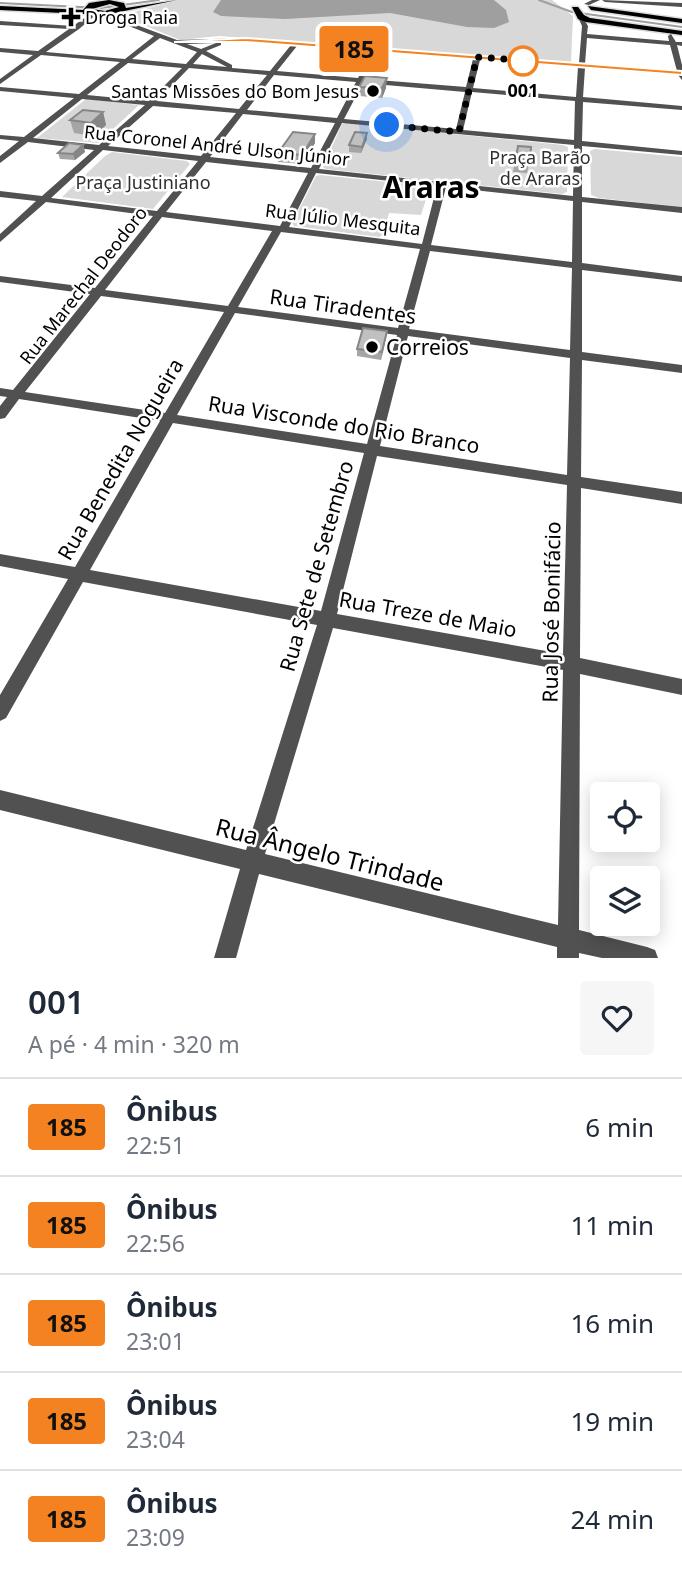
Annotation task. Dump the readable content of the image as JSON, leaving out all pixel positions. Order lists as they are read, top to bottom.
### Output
{
  "streets": {
    "street": [
      "Rua Coronel André Ulson Júnior",
      "Rua Júlio Mesquita",
      "Rua Marechal Deodoro",
      "Rua Tiradentes",
      "Rua Visconde do Rio Branco",
      "Rua Benedita Nogueira",
      "Rua Sete de Setembro",
      "Rua José Bonifácio",
      "Rua Treze de Maio",
      "Rua Ângelo Trindade"
    ]
  },
  "crossings": [
    ["Rua Coronel André Ulson Júnior", "Rua Marechal Deodoro"],
    ["Rua Coronel André Ulson Júnior", "Rua Benedita Nogueira"],
    ["Rua Coronel André Ulson Júnior", "Rua Sete de Setembro"],
    ["Rua Coronel André Ulson Júnior", "Rua José Bonifácio"],
    ["Rua Júlio Mesquita", "Rua Marechal Deodoro"],
    ["Rua Júlio Mesquita", "Rua Benedita Nogueira"],
    ["Rua Júlio Mesquita", "Rua Sete de Setembro"],
    ["Rua Júlio Mesquita", "Rua José Bonifácio"],
    ["Rua Marechal Deodoro", "Rua Tiradentes"],
    ["Rua Marechal Deodoro", "Rua Visconde do Rio Branco"],
    ["Rua Tiradentes", "Rua Benedita Nogueira"],
    ["Rua Tiradentes", "Rua Sete de Setembro"],
    ["Rua Tiradentes", "Rua José Bonifácio"],
    ["Rua Visconde do Rio Branco", "Rua Benedita Nogueira"],
    ["Rua Visconde do Rio Branco", "Rua Sete de Setembro"],
    ["Rua Visconde do Rio Branco", "Rua José Bonifácio"],
    ["Rua Benedita Nogueira", "Rua Treze de Maio"],
    ["Rua Sete de Setembro", "Rua Treze de Maio"],
    ["Rua Sete de Setembro", "Rua Ângelo Trindade"],
    ["Rua José Bonifácio", "Rua Treze de Maio"],
    ["Rua José Bonifácio", "Rua Ângelo Trindade"]
  ],
  "districts": ["Araras"],
  "parks": ["Praça Barão de Araras", "Praça Justiniano"],
  "places": {
    "health": ["Droga Raia"],
    "other": ["001", "Santas Missões do Bom Jesus", "Correios"]
  },
  "lines": ["bus line 185"],
  "page": {
    "on_map": "185",
    "heading": ["001", "A pé · 4 min · 320 m"],
    "list": [
      {
        "mark": "185",
        "name": "Ônibus",
        "note": "22:51",
        "value": "6 min"
      },
      {
        "mark": "185",
        "name": "Ônibus",
        "note": "22:56",
        "value": "11 min"
      },
      {
        "mark": "185",
        "name": "Ônibus",
        "note": "23:01",
        "value": "16 min"
      },
      {
        "mark": "185",
        "name": "Ônibus",
        "note": "23:04",
        "value": "19 min"
      },
      {
        "mark": "185",
        "name": "Ônibus",
        "note": "23:09",
        "value": "24 min"
      }
    ]
  }
}
